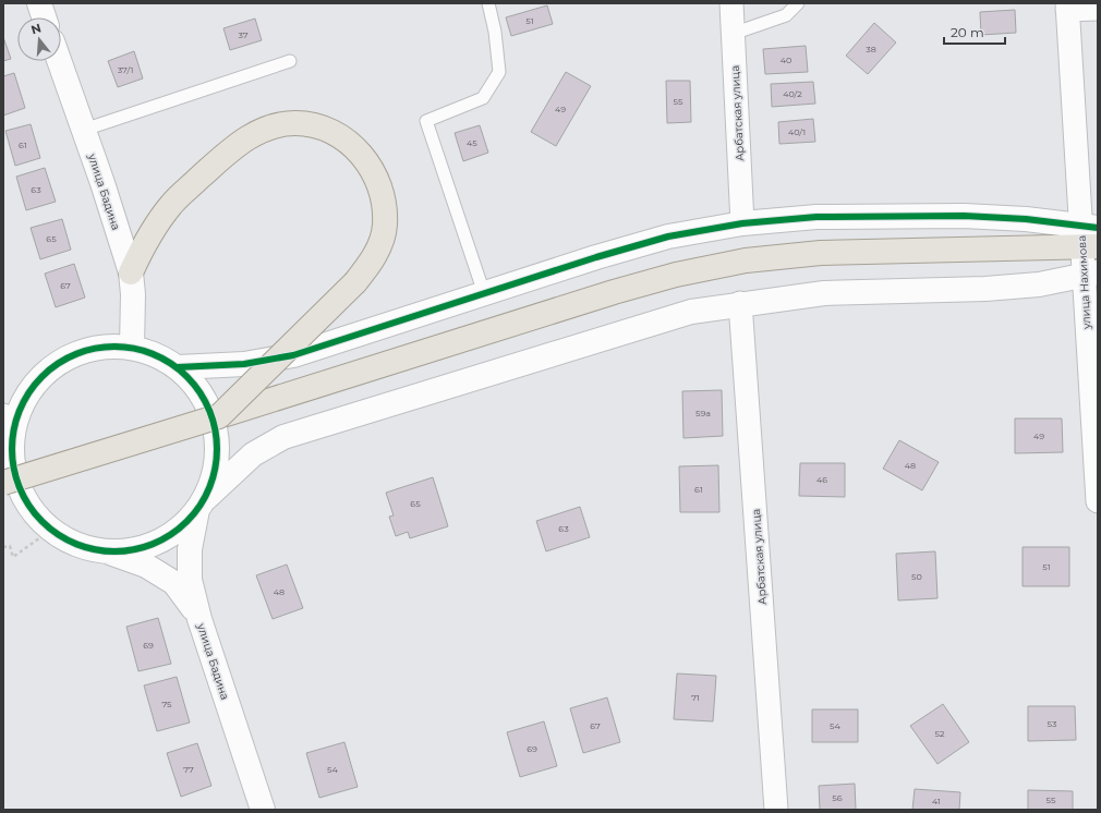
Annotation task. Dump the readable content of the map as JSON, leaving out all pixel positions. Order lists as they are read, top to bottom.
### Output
{
  "streets": {
    "street": ["Арбатская улица", "улица Бадина", "улица Нахимова"]
  },
  "house_numbers": [
    "51",
    "37",
    "38",
    "40",
    "37/1",
    "40/2",
    "55",
    "49",
    "40/1",
    "45",
    "61",
    "63",
    "65",
    "67",
    "59а",
    "49",
    "48",
    "46",
    "61",
    "65",
    "63",
    "51",
    "50",
    "48",
    "69",
    "71",
    "75",
    "53",
    "67",
    "54",
    "52",
    "69",
    "77",
    "54",
    "56",
    "55",
    "41"
  ],
  "scale_bar": "20 m",
  "north": "top"
}
